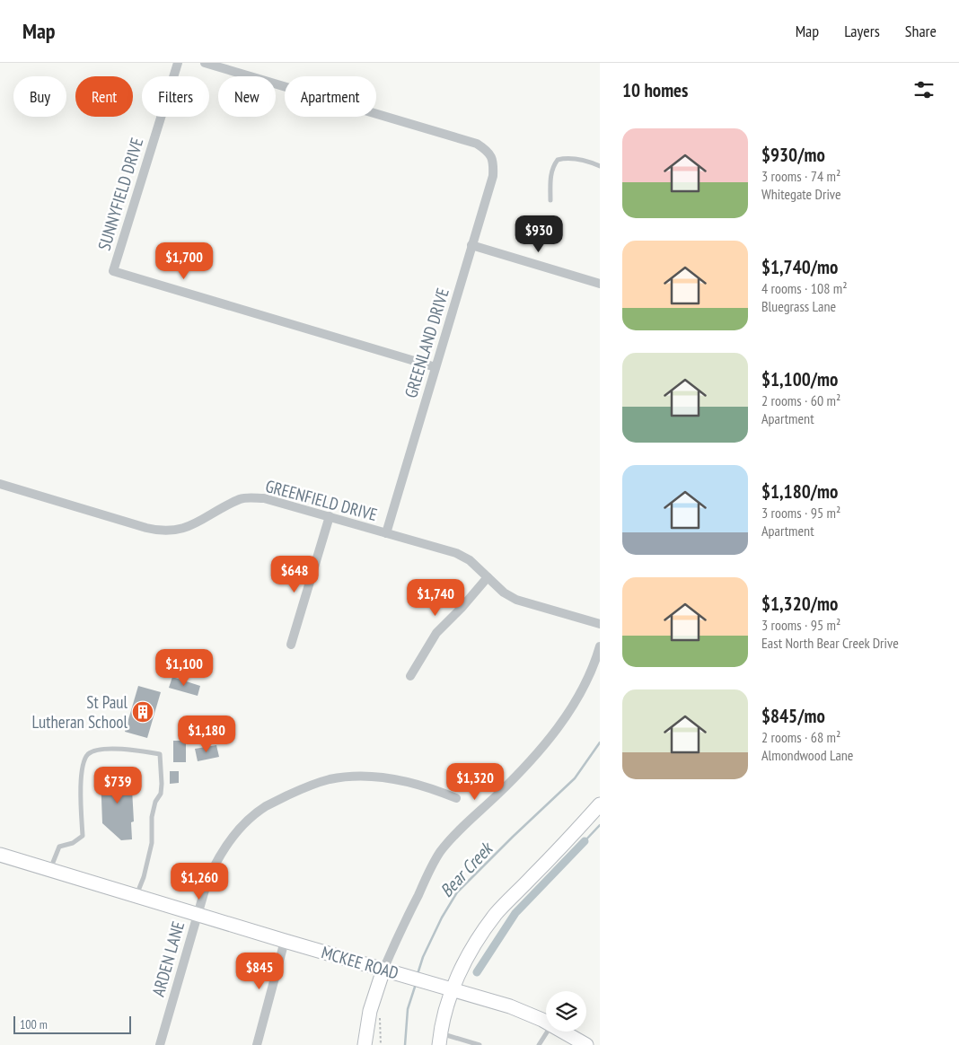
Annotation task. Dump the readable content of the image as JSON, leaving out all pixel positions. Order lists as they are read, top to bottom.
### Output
{
  "streets": {
    "street": [
      "SUNNYFIELD DRIVE",
      "GREENLAND DRIVE",
      "GREENFIELD DRIVE",
      "ARDEN LANE",
      "MCKEE ROAD"
    ]
  },
  "crossings": [
    ["SUNNYFIELD DRIVE", "GREENLAND DRIVE"],
    ["GREENLAND DRIVE", "GREENFIELD DRIVE"],
    ["ARDEN LANE", "MCKEE ROAD"]
  ],
  "water": ["Bear Creek"],
  "places": {
    "building": ["St Paul Lutheran School"]
  },
  "scale_bar": "100 m",
  "page": {
    "header": "Map",
    "nav": ["Map", "Layers", "Share"],
    "heading": "10 homes",
    "chip": [
      "Buy",
      "Rent",
      "Filters",
      "New",
      "Apartment"
    ],
    "list": [
      {
        "name": "$930/mo",
        "note": "3 rooms · 74 m² · Whitegate Drive"
      },
      {
        "name": "$1,740/mo",
        "note": "4 rooms · 108 m² · Bluegrass Lane"
      },
      {
        "name": "$1,100/mo",
        "note": "2 rooms · 60 m² · Apartment"
      },
      {
        "name": "$1,180/mo",
        "note": "3 rooms · 95 m² · Apartment"
      },
      {
        "name": "$1,320/mo",
        "note": "3 rooms · 95 m² · East North Bear Creek Drive"
      },
      {
        "name": "$845/mo",
        "note": "2 rooms · 68 m² · Almondwood Lane"
      }
    ],
    "price": [
      "$930",
      "$1,700",
      "$648",
      "$1,740",
      "$1,100",
      "$1,180",
      "$1,320",
      "$739",
      "$1,260",
      "$845"
    ],
    "scale": "100 m"
  }
}
